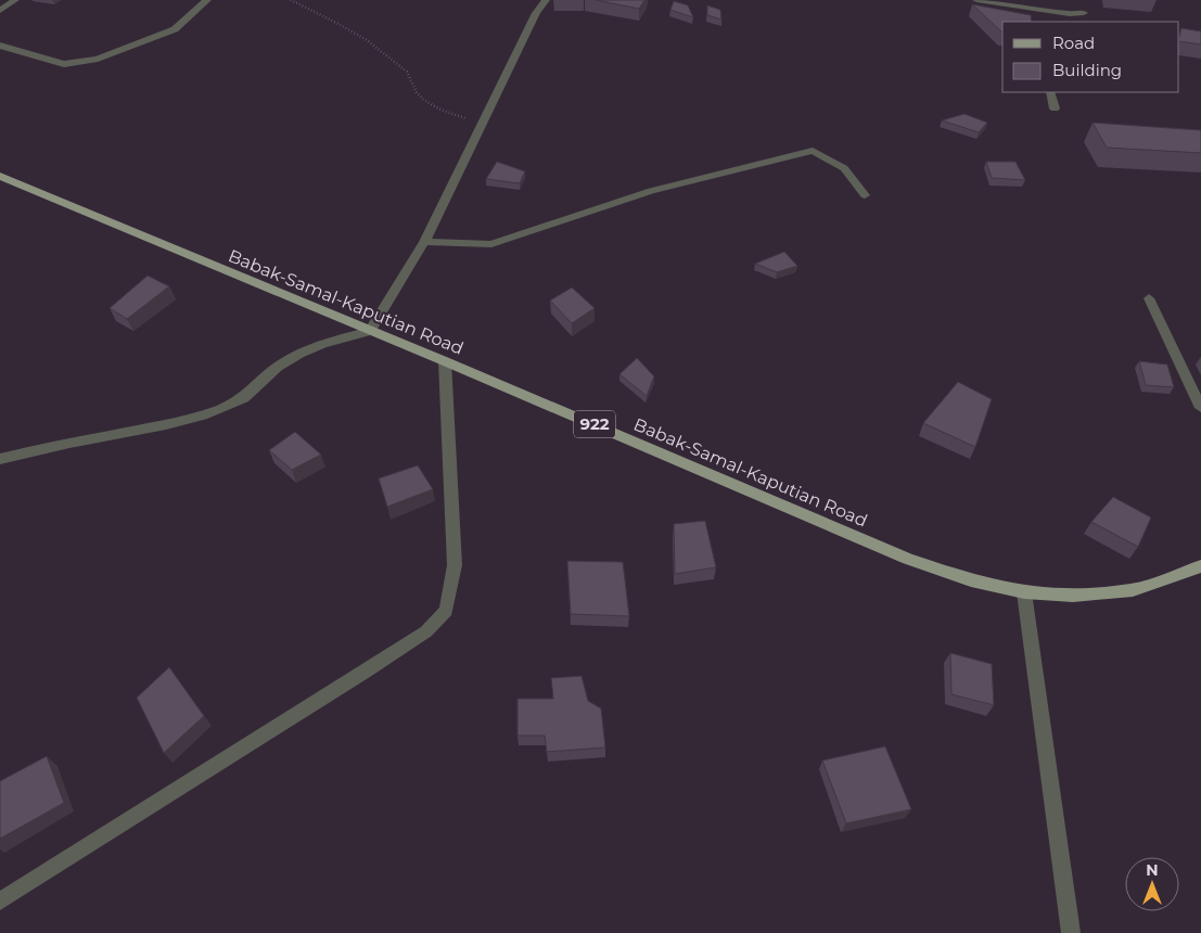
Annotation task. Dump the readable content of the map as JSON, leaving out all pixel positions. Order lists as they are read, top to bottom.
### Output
{
  "streets": {
    "main road": ["Babak-Samal-Kaputian Road", "922"]
  },
  "legend": ["Road", "Building"],
  "north": "top"
}
